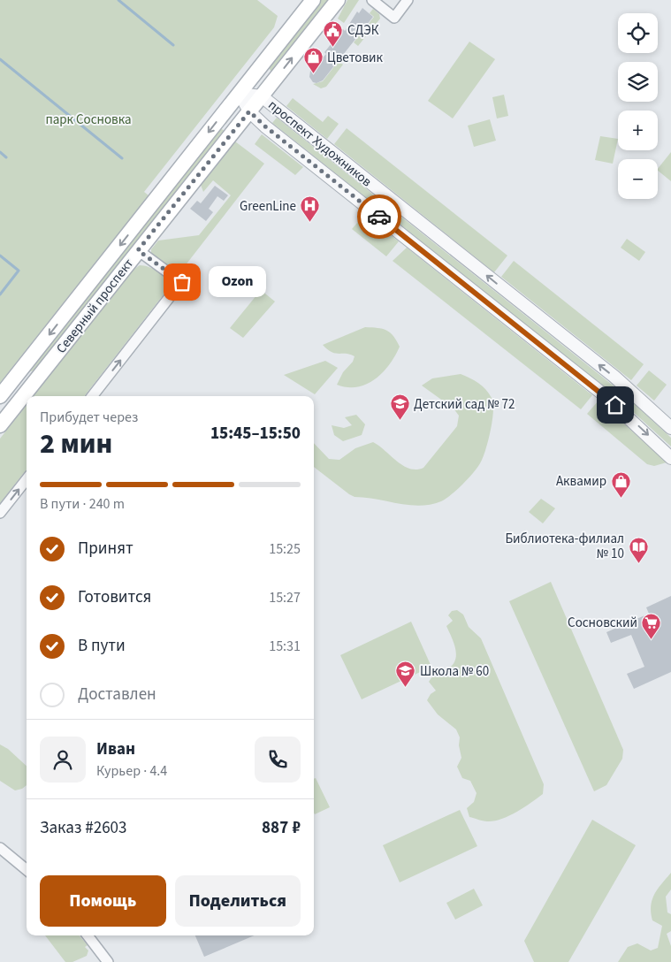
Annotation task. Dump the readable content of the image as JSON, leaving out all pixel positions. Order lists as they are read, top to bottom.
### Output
{
  "streets": {
    "main road": ["Северный проспект"],
    "street": ["проспект Художников"]
  },
  "crossings": [
    ["проспект Художников", "Северный проспект"]
  ],
  "parks": ["парк Сосновка"],
  "places": {
    "public building": ["СДЭК"],
    "shop": ["Цветовик", "Аквамир"],
    "hospital": ["GreenLine"],
    "other": ["Ozon"],
    "school or university": ["Детский сад № 72", "Школа № 60"],
    "library": ["Библиотека-филиал № 10"],
    "supermarket": ["Сосновский"]
  },
  "page": {
    "map_buttons": ["+", "−"],
    "bubble": "Ozon",
    "heading": ["2 мин", "Прибудет через", "15:45–15:50"],
    "panel": [
      "Иван",
      "Курьер · 4.4",
      "Заказ #2603",
      "887 ₽"
    ],
    "bar": "В пути · 240 m",
    "list": [
      ["Принят", "15:25"],
      ["Готовится", "15:27"],
      ["В пути", "15:31"],
      "Доставлен"
    ],
    "buttons": ["Помощь", "Поделиться"]
  }
}
